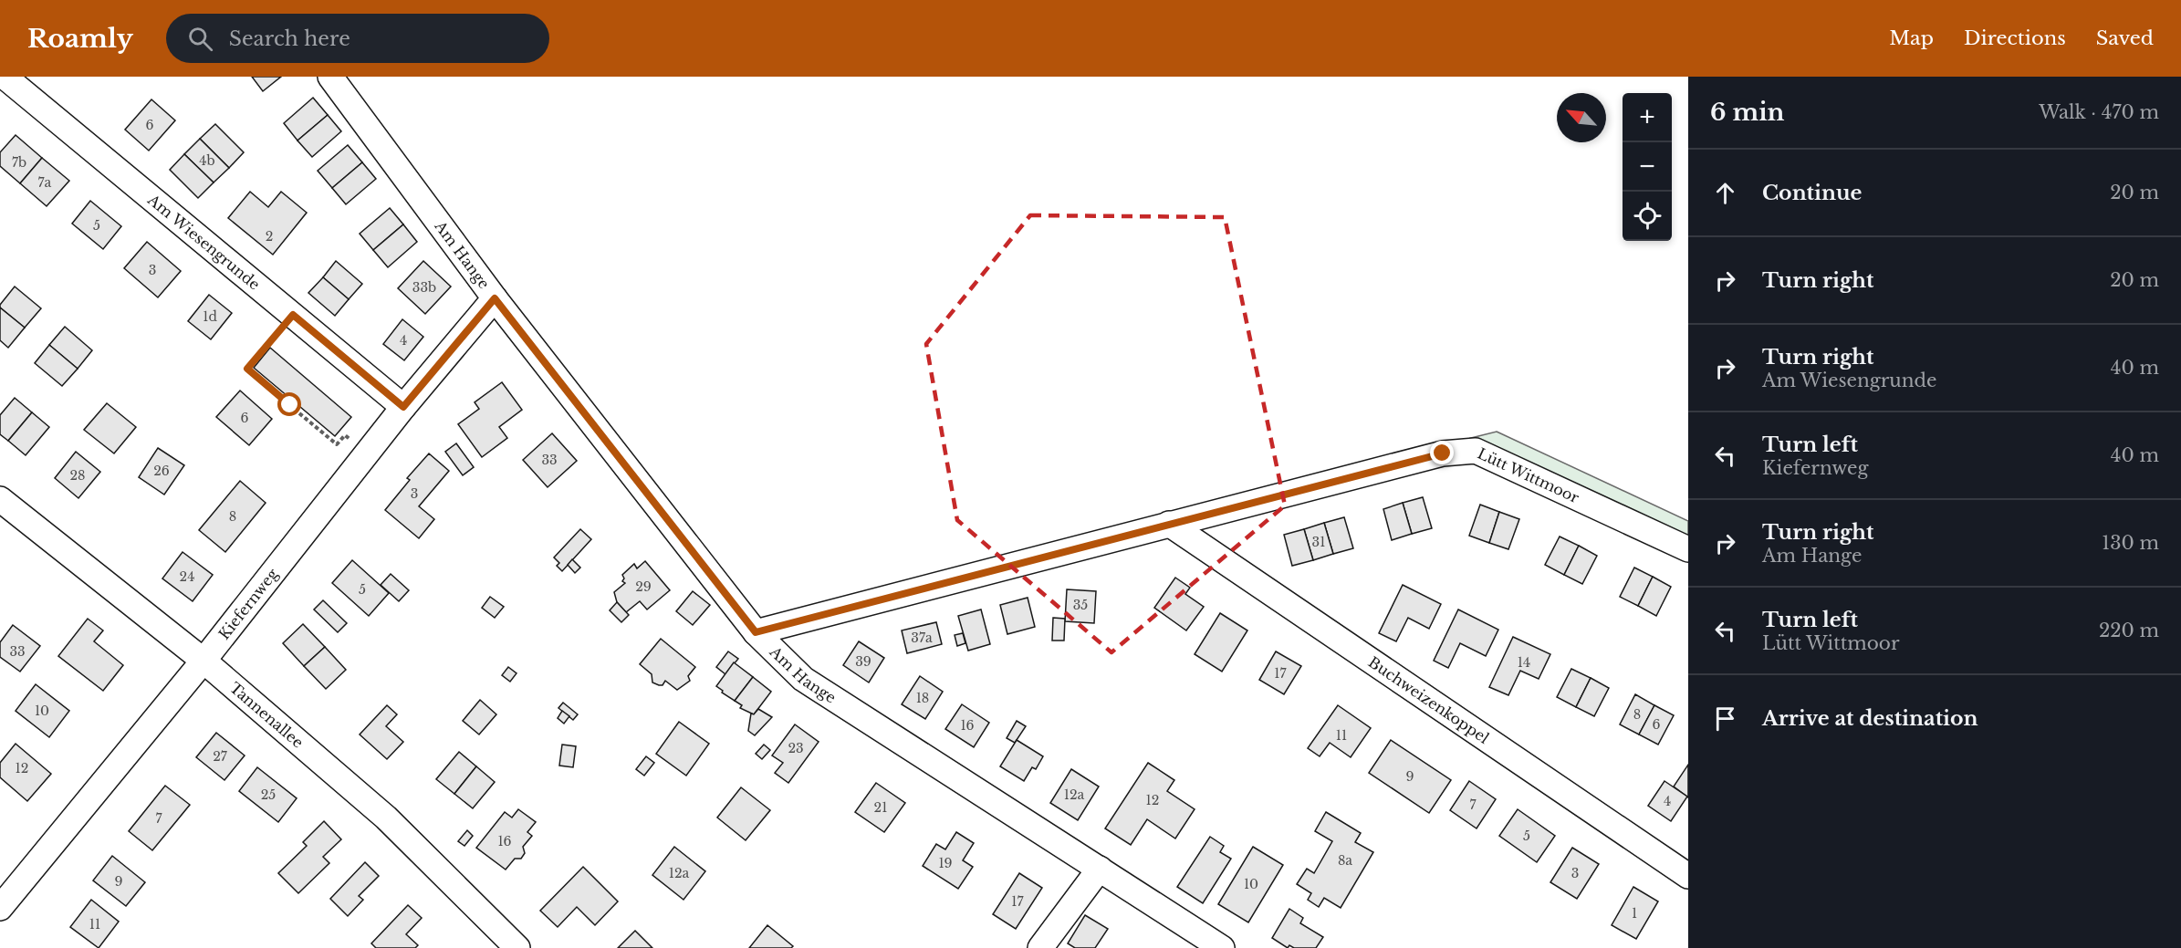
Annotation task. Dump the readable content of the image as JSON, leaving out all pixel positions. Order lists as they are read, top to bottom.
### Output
{
  "streets": {
    "street": [
      "Am Wiesengrunde",
      "Am Hange",
      "Lütt Wittmoor",
      "Kiefernweg",
      "Buchweizenkoppel",
      "Tannenallee"
    ]
  },
  "crossings": [
    ["Am Wiesengrunde", "Kiefernweg"],
    ["Am Hange", "Lütt Wittmoor"],
    ["Am Hange", "Kiefernweg"],
    ["Lütt Wittmoor", "Buchweizenkoppel"],
    ["Kiefernweg", "Tannenallee"]
  ],
  "house_numbers": [
    "6",
    "4b",
    "7b",
    "7a",
    "5",
    "2",
    "3",
    "33b",
    "1d",
    "4",
    "6",
    "33",
    "26",
    "28",
    "3",
    "8",
    "31",
    "24",
    "29",
    "5",
    "35",
    "37a",
    "33",
    "39",
    "14",
    "17",
    "18",
    "10",
    "8",
    "6",
    "16",
    "11",
    "23",
    "27",
    "12",
    "9",
    "25",
    "12a",
    "12",
    "4",
    "7",
    "21",
    "7",
    "5",
    "16",
    "8a",
    "19",
    "12a",
    "3",
    "9",
    "10",
    "17",
    "1",
    "11"
  ],
  "north": "top left",
  "page": {
    "header": "Roamly",
    "search": "Search here",
    "nav": ["Map", "Directions", "Saved"],
    "heading": ["6 min", "Walk · 470 m"],
    "map_buttons": ["+", "−"],
    "list": [
      ["Continue", "20 m"],
      ["Turn right", "20 m"],
      ["Turn right", "Am Wiesengrunde", "40 m"],
      ["Turn left", "Kiefernweg", "40 m"],
      ["Turn right", "Am Hange", "130 m"],
      ["Turn left", "Lütt Wittmoor", "220 m"],
      "Arrive at destination"
    ]
  }
}
